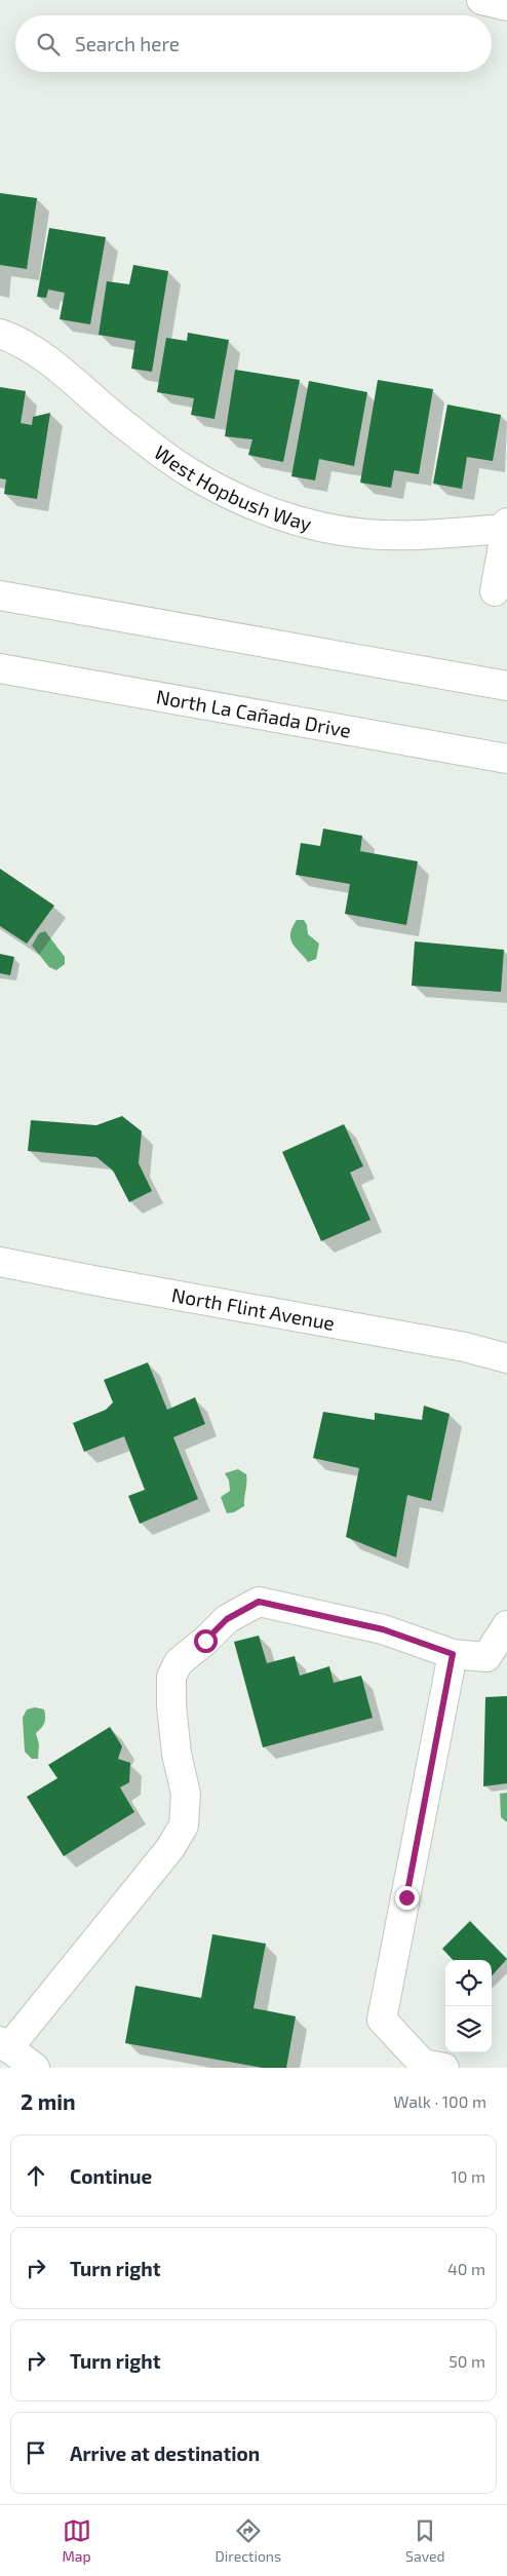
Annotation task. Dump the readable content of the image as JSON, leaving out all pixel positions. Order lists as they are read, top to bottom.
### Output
{
  "streets": {
    "street": ["West Hopbush Way", "North La Cañada Drive", "North Flint Avenue"]
  },
  "page": {
    "search": "Search here",
    "heading": ["2 min", "Walk · 100 m"],
    "list": [
      ["Continue", "10 m"],
      ["Turn right", "40 m"],
      ["Turn right", "50 m"],
      "Arrive at destination"
    ],
    "nav": ["Map", "Directions", "Saved"]
  }
}
